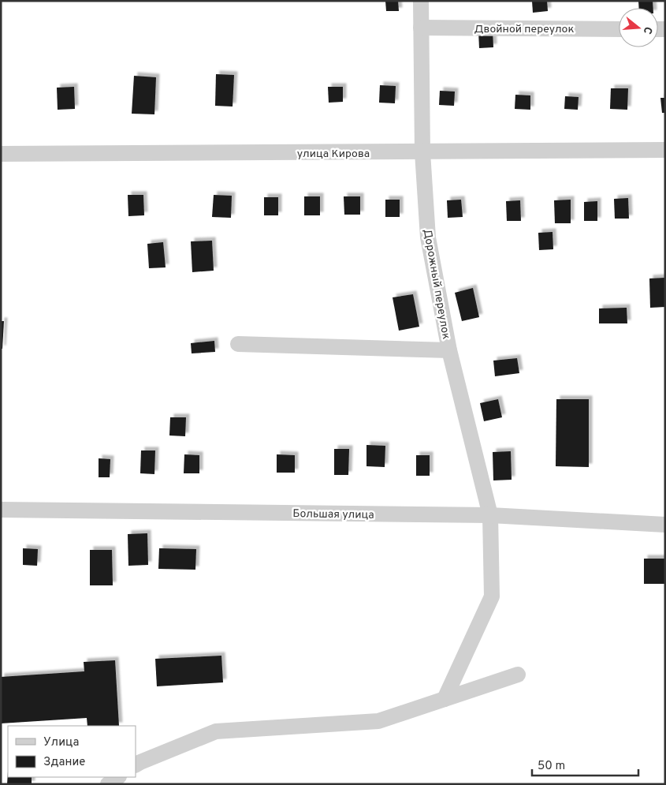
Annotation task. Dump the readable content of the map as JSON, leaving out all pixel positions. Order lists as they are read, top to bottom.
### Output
{
  "streets": {
    "street": [
      "Двойной переулок",
      "улица Кирова",
      "Дорожный переулок",
      "Большая улица"
    ]
  },
  "crossings": [
    ["Двойной переулок", "Дорожный переулок"],
    ["улица Кирова", "Дорожный переулок"],
    ["Дорожный переулок", "Большая улица"]
  ],
  "legend": ["Улица", "Здание"],
  "scale_bar": "50 m",
  "north": "right"
}
